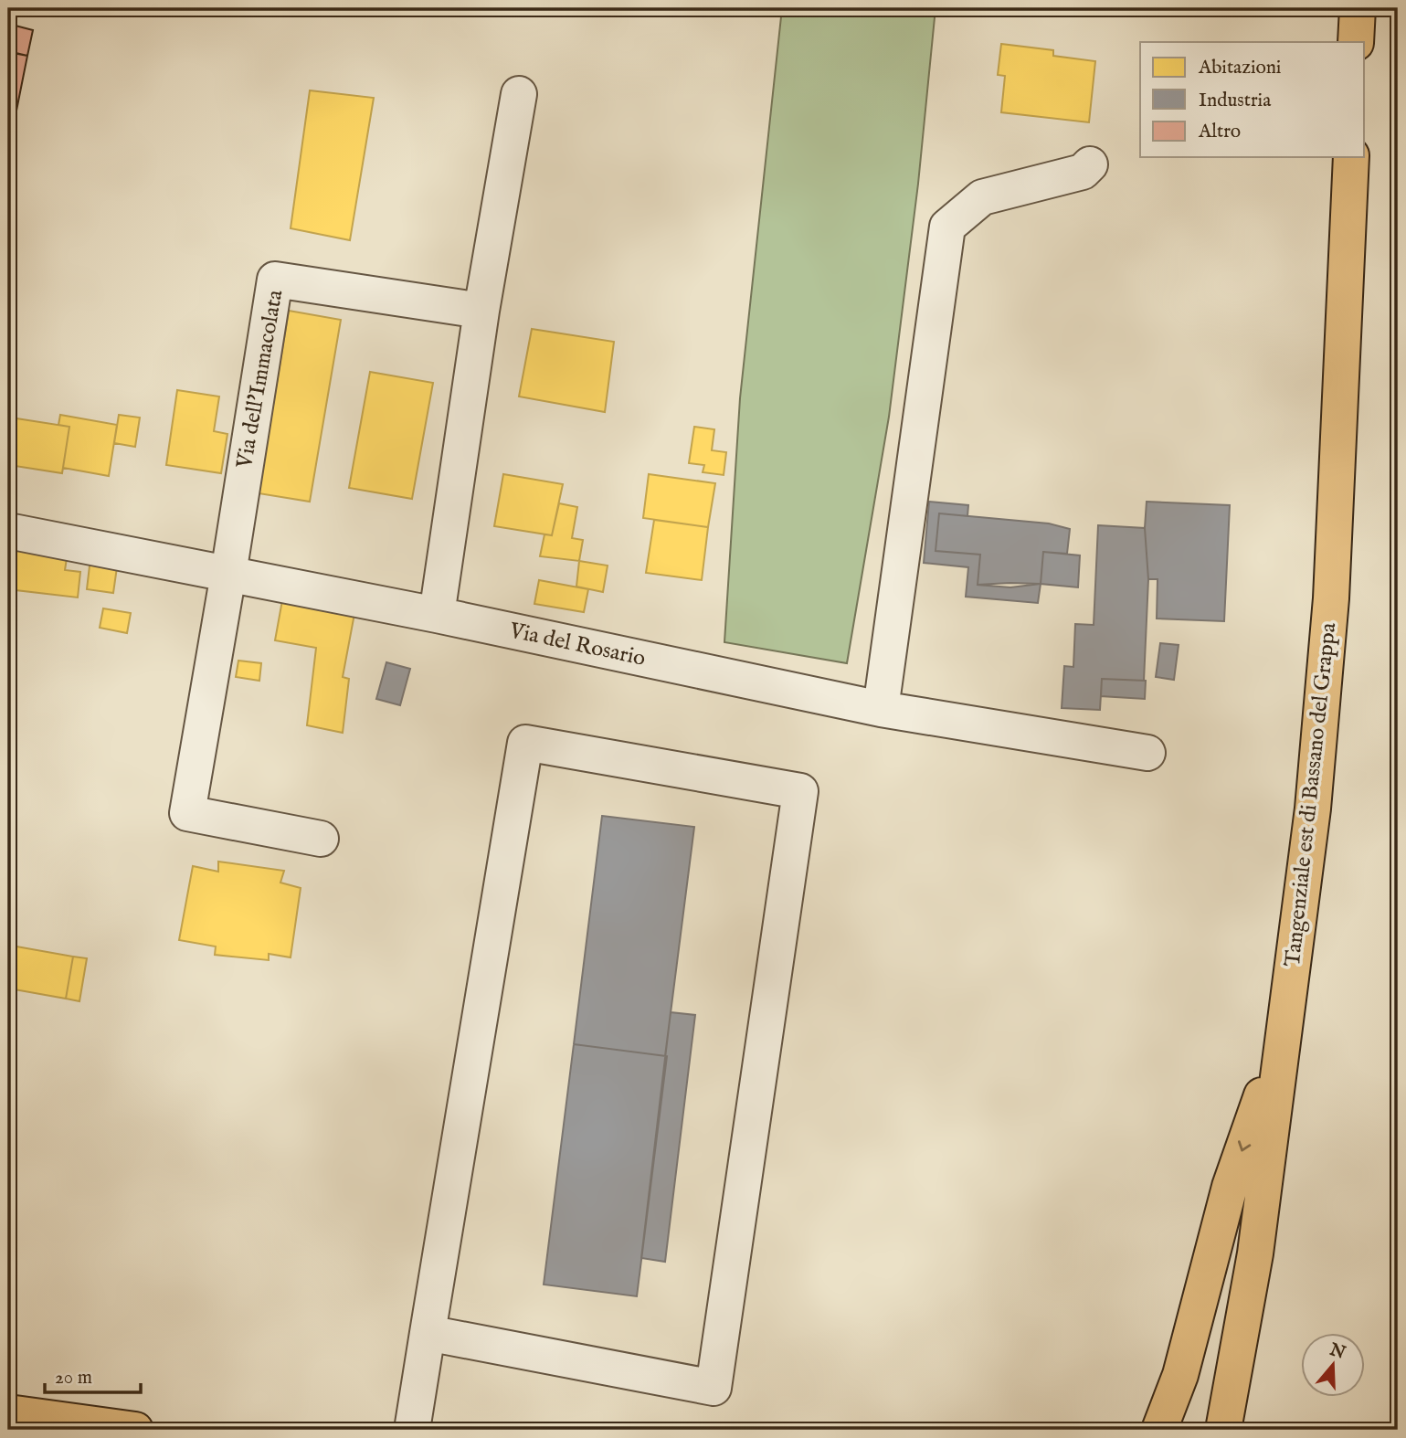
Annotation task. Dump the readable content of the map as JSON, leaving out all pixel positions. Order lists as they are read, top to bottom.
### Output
{
  "streets": {
    "highway": ["Tangenziale est di Bassano del Grappa"],
    "street": ["Via dell'Immacolata", "Via del Rosario"]
  },
  "crossings": [
    ["Via dell'Immacolata", "Via del Rosario"]
  ],
  "legend": ["Abitazioni", "Industria", "Altro"],
  "scale_bar": "20 m",
  "north": "top"
}
